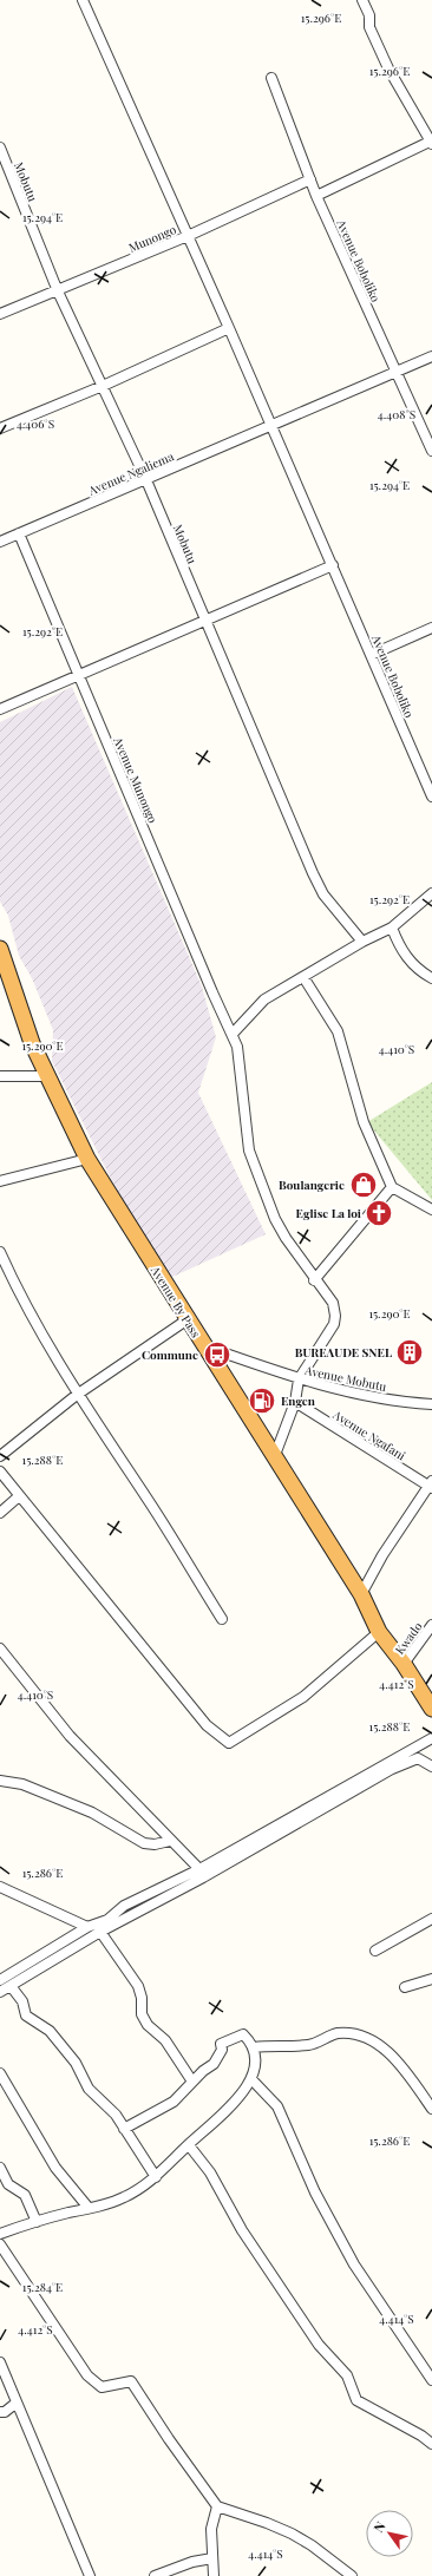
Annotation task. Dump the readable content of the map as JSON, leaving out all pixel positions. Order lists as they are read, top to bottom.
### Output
{
  "streets": {
    "highway": ["Avenue By Pass"],
    "street": [
      "Mobutu",
      "Munongo",
      "Avenue Boboliko",
      "Avenue Ngaliema",
      "Avenue Munongo",
      "Avenue Mobutu",
      "Avenue Ngafani",
      "Kwado"
    ]
  },
  "crossings": [
    ["Mobutu", "Munongo"],
    ["Mobutu", "Avenue Ngaliema"],
    ["Munongo", "Avenue Boboliko"],
    ["Avenue Boboliko", "Avenue Ngaliema"],
    ["Avenue Ngaliema", "Avenue Munongo"],
    ["Avenue Munongo", "Avenue Mobutu"],
    ["Avenue By Pass", "Avenue Mobutu"],
    ["Avenue By Pass", "Kwado"]
  ],
  "places": {
    "shop": ["Boulangerie"],
    "church": ["Eglise La loi"],
    "building": ["BUREAUDE SNEL"],
    "bus stop": ["Commune"],
    "fuel station": ["Engen"]
  },
  "north": "top left",
  "coordinates": [
    "15.296°E",
    "15.294°E",
    "4.408°S",
    "4.406°S",
    "15.292°E",
    "15.290°E",
    "4.410°S",
    "15.288°E",
    "4.412°S",
    "15.286°E",
    "15.284°E",
    "4.414°S"
  ]
}
